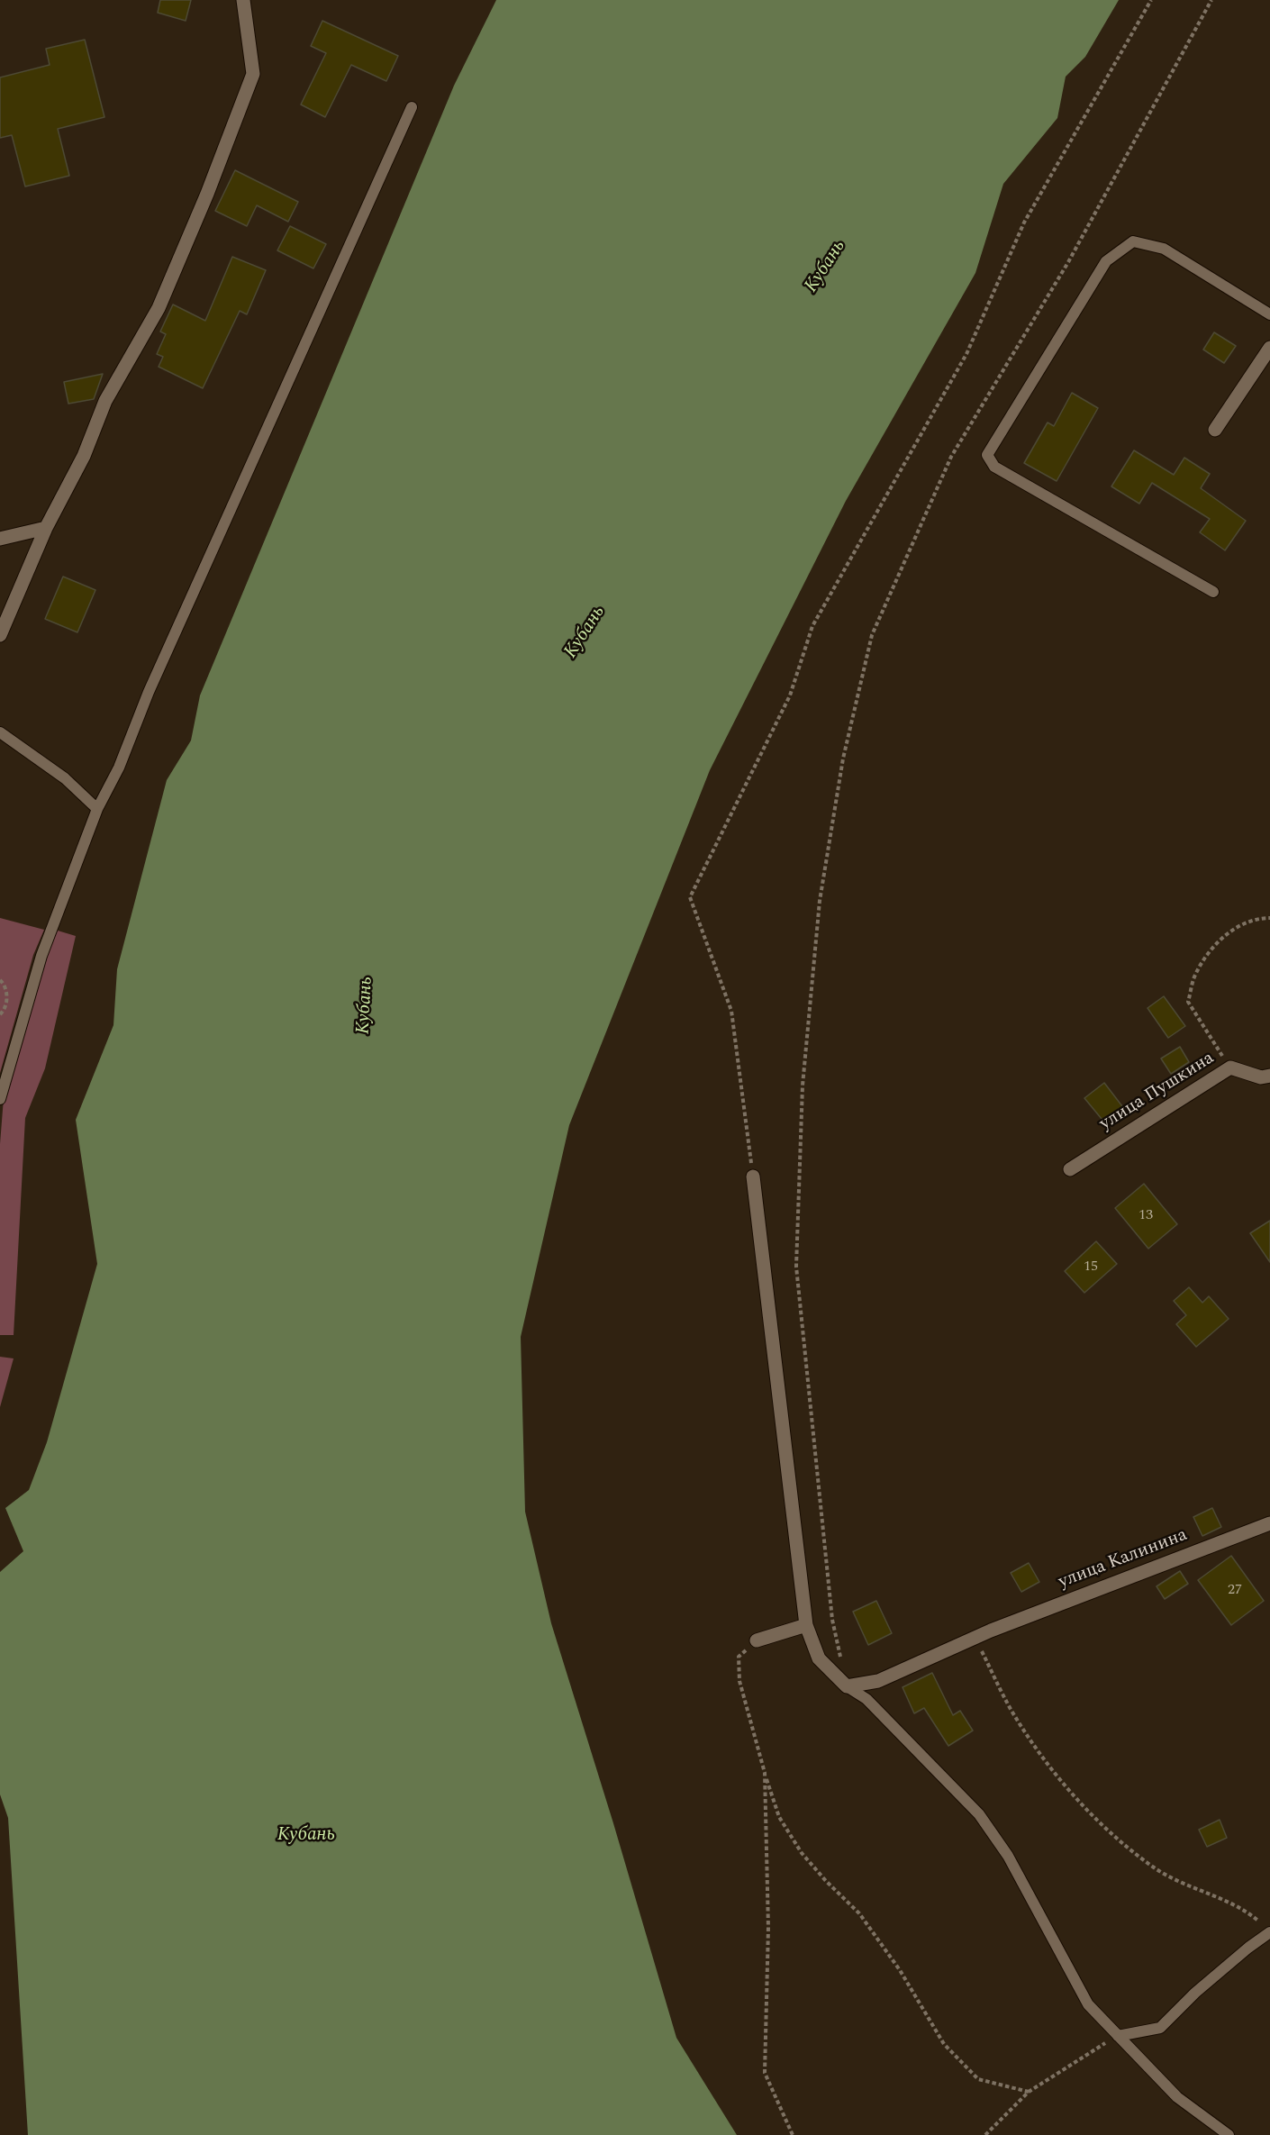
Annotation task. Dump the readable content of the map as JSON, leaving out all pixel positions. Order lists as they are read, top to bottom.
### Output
{
  "streets": {
    "street": ["улица Пушкина", "улица Калинина"]
  },
  "water": ["Кубань"],
  "house_numbers": ["13", "15", "27"]
}
